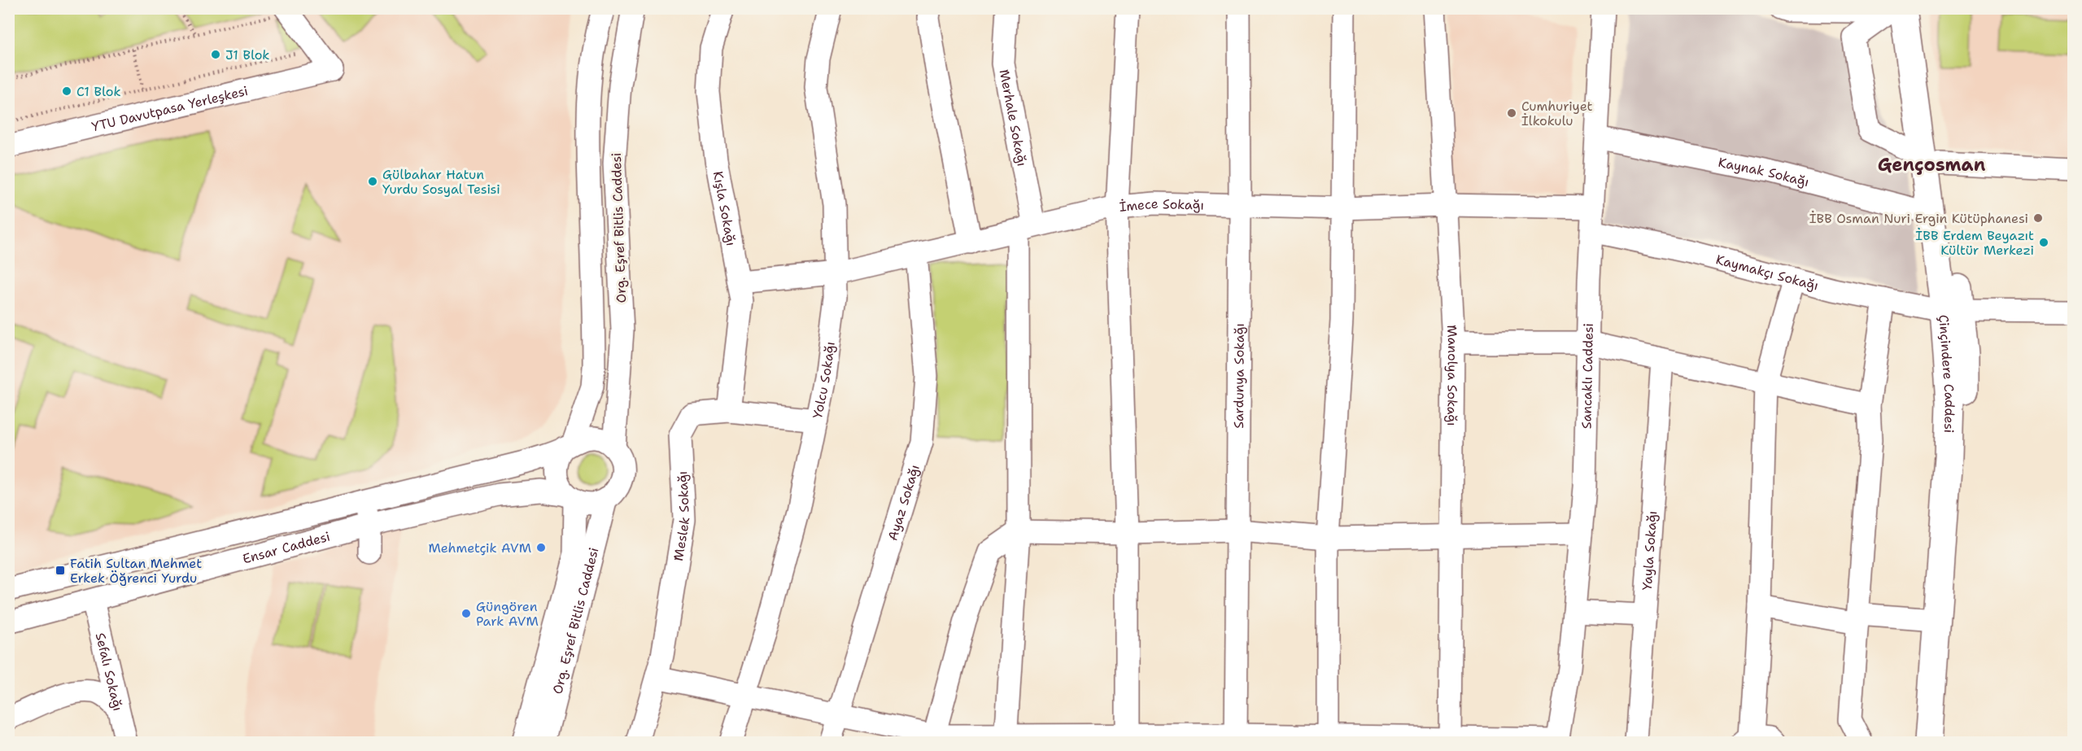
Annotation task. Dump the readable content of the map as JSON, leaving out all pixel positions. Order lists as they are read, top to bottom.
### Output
{
  "streets": {
    "main road": ["Çinçindere Caddesi"],
    "street": [
      "YTU Davutpasa Yerleşkesi",
      "Merhale Sokağı",
      "Kaynak Sokağı",
      "İmece Sokağı",
      "Kışla Sokağı",
      "Org. Eşref Bitlis Caddesi",
      "Kaymakçı Sokağı",
      "Manolya Sokağı",
      "Sardunya Sokağı",
      "Sancaklı Caddesi",
      "Yolcu Sokağı",
      "Ayaz Sokağı",
      "Meslek Sokağı",
      "Ensar Caddesi",
      "Yayla Sokağı",
      "Sefalı Sokağı"
    ]
  },
  "crossings": [
    ["Merhale Sokağı", "İmece Sokağı"],
    ["Kaynak Sokağı", "Çinçindere Caddesi"],
    ["Kaynak Sokağı", "Sancaklı Caddesi"],
    ["İmece Sokağı", "Kışla Sokağı"],
    ["İmece Sokağı", "Manolya Sokağı"],
    ["İmece Sokağı", "Sardunya Sokağı"],
    ["İmece Sokağı", "Sancaklı Caddesi"],
    ["İmece Sokağı", "Yolcu Sokağı"],
    ["İmece Sokağı", "Ayaz Sokağı"],
    ["Kışla Sokağı", "Meslek Sokağı"],
    ["Org. Eşref Bitlis Caddesi", "Ensar Caddesi"],
    ["Kaymakçı Sokağı", "Çinçindere Caddesi"],
    ["Kaymakçı Sokağı", "Sancaklı Caddesi"],
    ["Yolcu Sokağı", "Meslek Sokağı"],
    ["Ensar Caddesi", "Sefalı Sokağı"]
  ],
  "districts": ["Gençosman"],
  "places": {
    "other": [
      "J1 Blok",
      "C1 Blok",
      "Cumhuriyet İlkokulu",
      "Gülbahar Hatun Yurdu Sosyal Tesisi",
      "İBB Osman Nuri Ergin Kütüphanesi",
      "İBB Erdem Beyazıt Kültür Merkezi",
      "Mehmetçik AVM",
      "Güngören Park AVM"
    ],
    "transit": ["Fatih Sultan Mehmet Erkek Öğrenci Yurdu"]
  }
}
